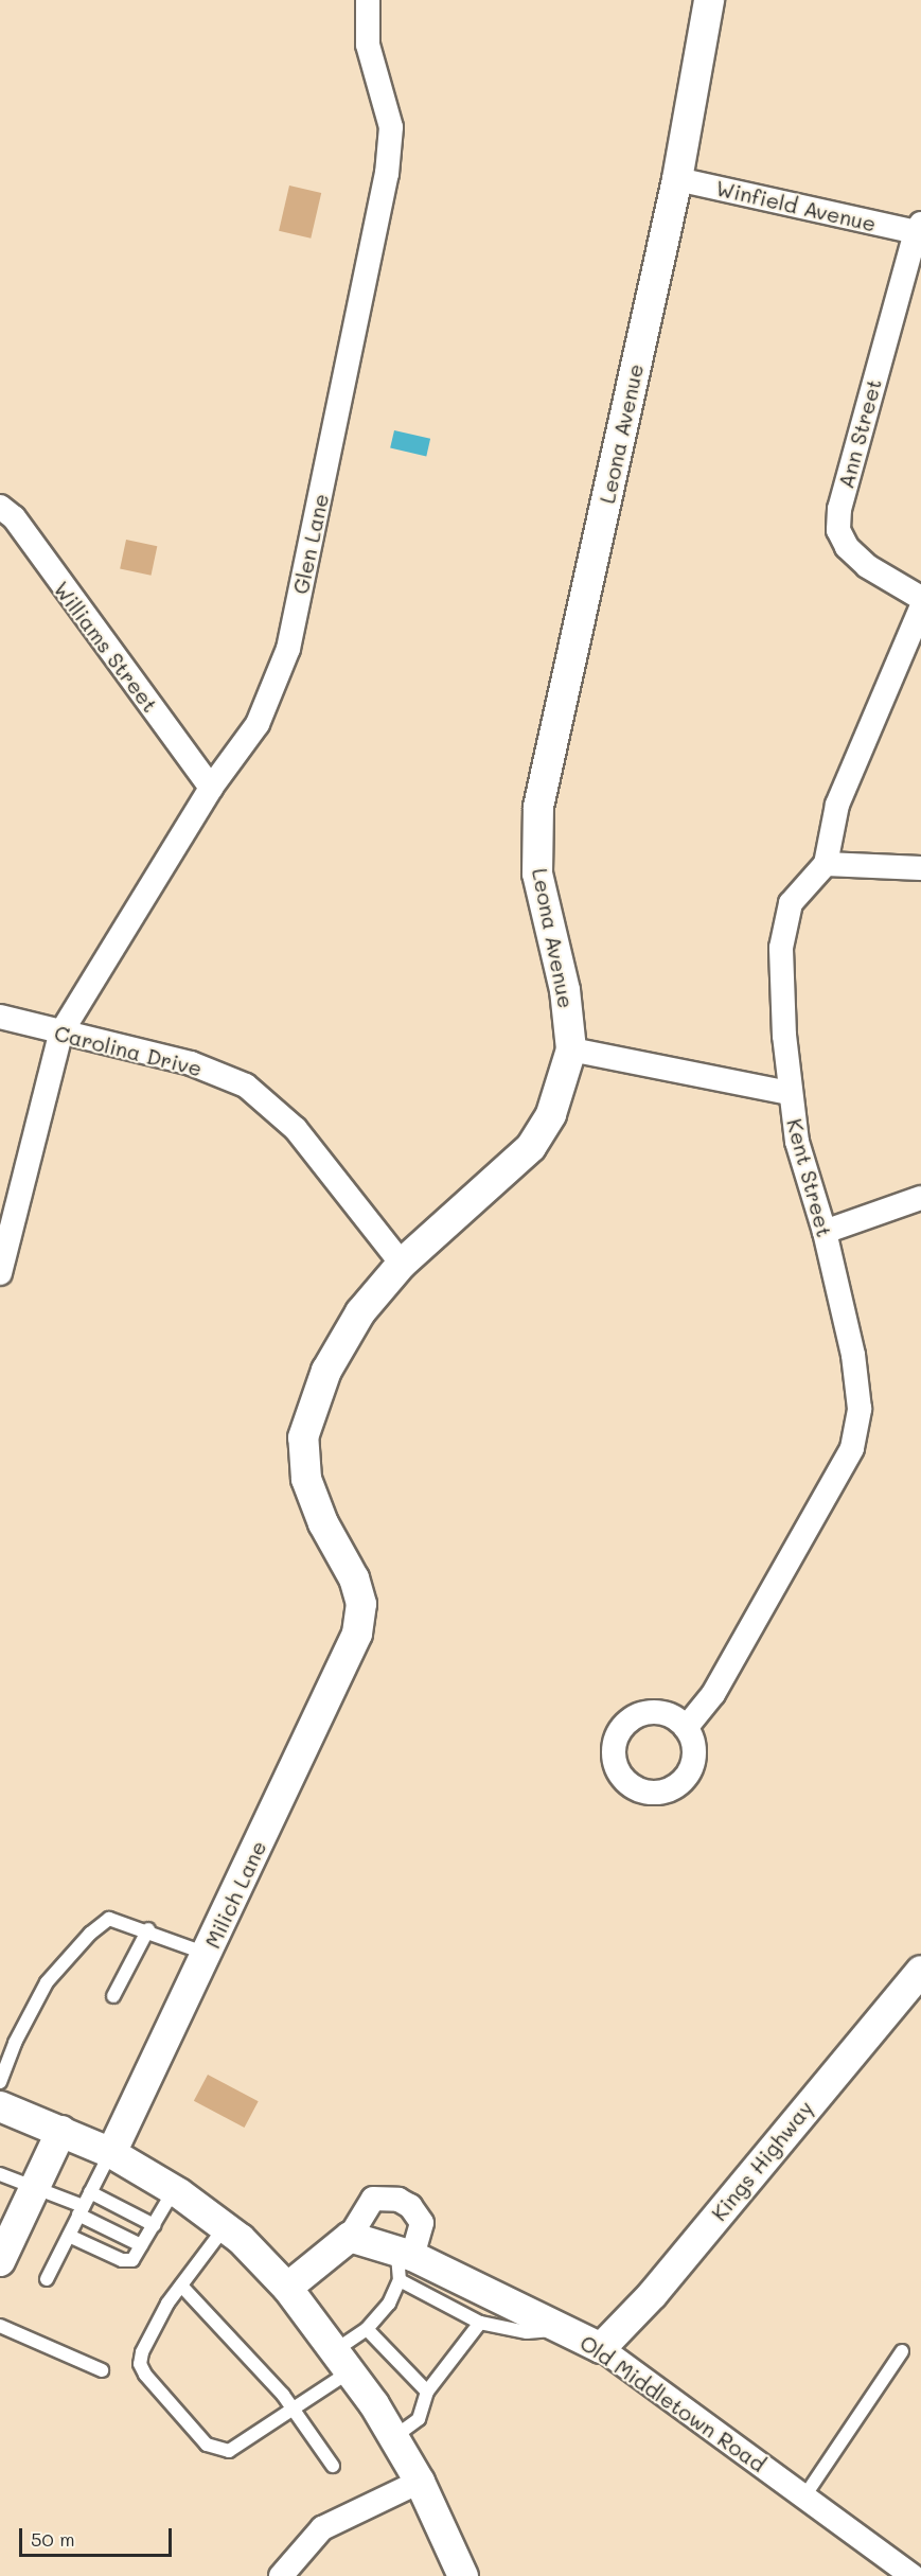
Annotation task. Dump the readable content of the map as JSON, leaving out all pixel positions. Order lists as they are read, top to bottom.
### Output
{
  "streets": {
    "street": [
      "Winfield Avenue",
      "Leona Avenue",
      "Ann Street",
      "Glen Lane",
      "Williams Street",
      "Carolina Drive",
      "Kent Street",
      "Milich Lane",
      "Kings Highway",
      "Old Middletown Road"
    ]
  },
  "crossings": [
    ["Winfield Avenue", "Leona Avenue"],
    ["Winfield Avenue", "Ann Street"],
    ["Leona Avenue", "Carolina Drive"],
    ["Leona Avenue", "Milich Lane"],
    ["Glen Lane", "Williams Street"],
    ["Glen Lane", "Carolina Drive"],
    ["Kings Highway", "Old Middletown Road"]
  ],
  "scale_bar": "50 m"
}
